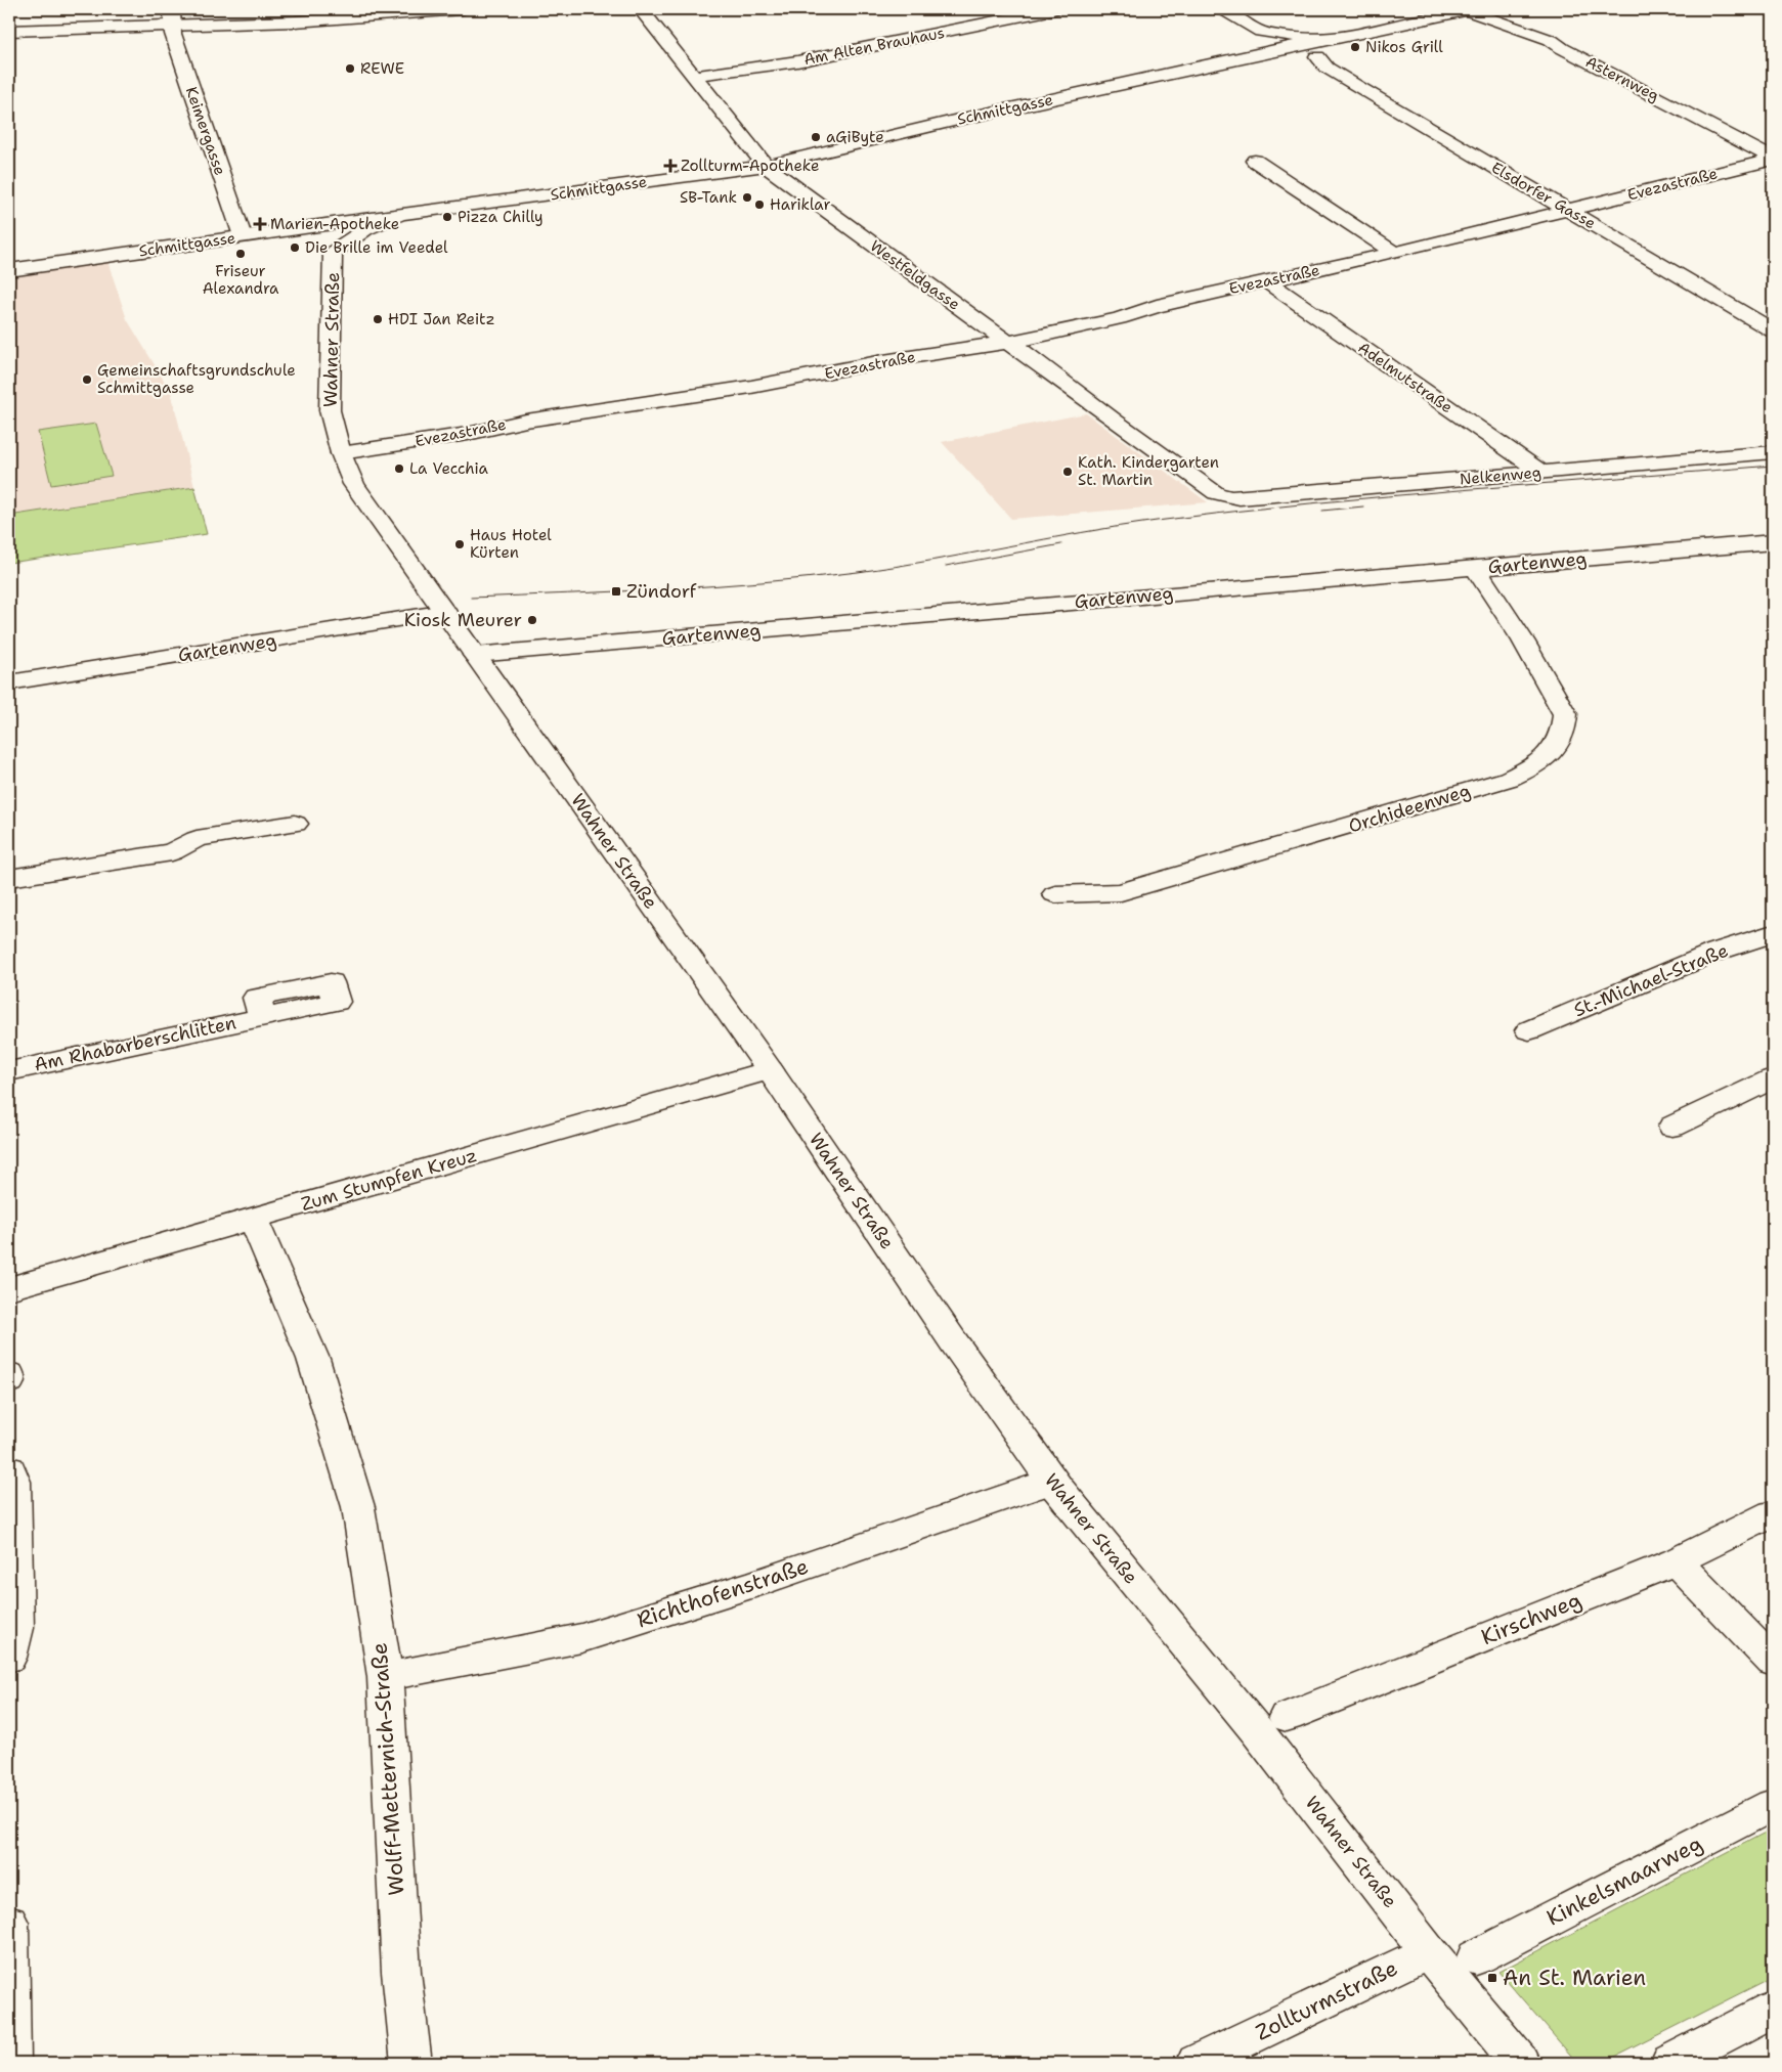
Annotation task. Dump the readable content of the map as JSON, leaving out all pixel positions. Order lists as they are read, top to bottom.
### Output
{
  "streets": {
    "street": [
      "Am Alten Brauhaus",
      "Asternweg",
      "Schmittgasse",
      "Keimergasse",
      "Evezastraße",
      "Elsdorfer Gasse",
      "Westfeldgasse",
      "Wahner Straße",
      "Adelmutstraße",
      "Nelkenweg",
      "Gartenweg",
      "Orchideenweg",
      "St.-Michael-Straße",
      "Am Rhabarberschlitten",
      "Zum Stumpfen Kreuz",
      "Richthofenstraße",
      "Kirschweg",
      "Wolff-Metternich-Straße",
      "Kinkelsmaarweg",
      "Zollturmstraße"
    ]
  },
  "crossings": [
    ["Am Alten Brauhaus", "Westfeldgasse"],
    ["Asternweg", "Evezastraße"],
    ["Schmittgasse", "Keimergasse"],
    ["Schmittgasse", "Westfeldgasse"],
    ["Schmittgasse", "Wahner Straße"],
    ["Evezastraße", "Elsdorfer Gasse"],
    ["Evezastraße", "Westfeldgasse"],
    ["Evezastraße", "Wahner Straße"],
    ["Evezastraße", "Adelmutstraße"],
    ["Westfeldgasse", "Nelkenweg"],
    ["Wahner Straße", "Gartenweg"],
    ["Wahner Straße", "Zum Stumpfen Kreuz"],
    ["Wahner Straße", "Richthofenstraße"],
    ["Wahner Straße", "Zollturmstraße"],
    ["Adelmutstraße", "Nelkenweg"],
    ["Gartenweg", "Orchideenweg"],
    ["Zum Stumpfen Kreuz", "Wolff-Metternich-Straße"],
    ["Richthofenstraße", "Wolff-Metternich-Straße"]
  ],
  "places": {
    "other": [
      "Nikos Grill",
      "REWE",
      "aGiByte",
      "SB-Tank",
      "Hariklar",
      "Pizza Chilly",
      "Die Brille im Veedel",
      "Friseur Alexandra",
      "HDI Jan Reitz",
      "Gemeinschaftsgrundschule Schmittgasse",
      "La Vecchia",
      "Kath. Kindergarten St. Martin",
      "Haus Hotel Kürten",
      "Kiosk Meurer"
    ],
    "health": ["Zollturm-Apotheke", "Marien-Apotheke"],
    "transit": ["Zündorf", "An St. Marien"]
  }
}
